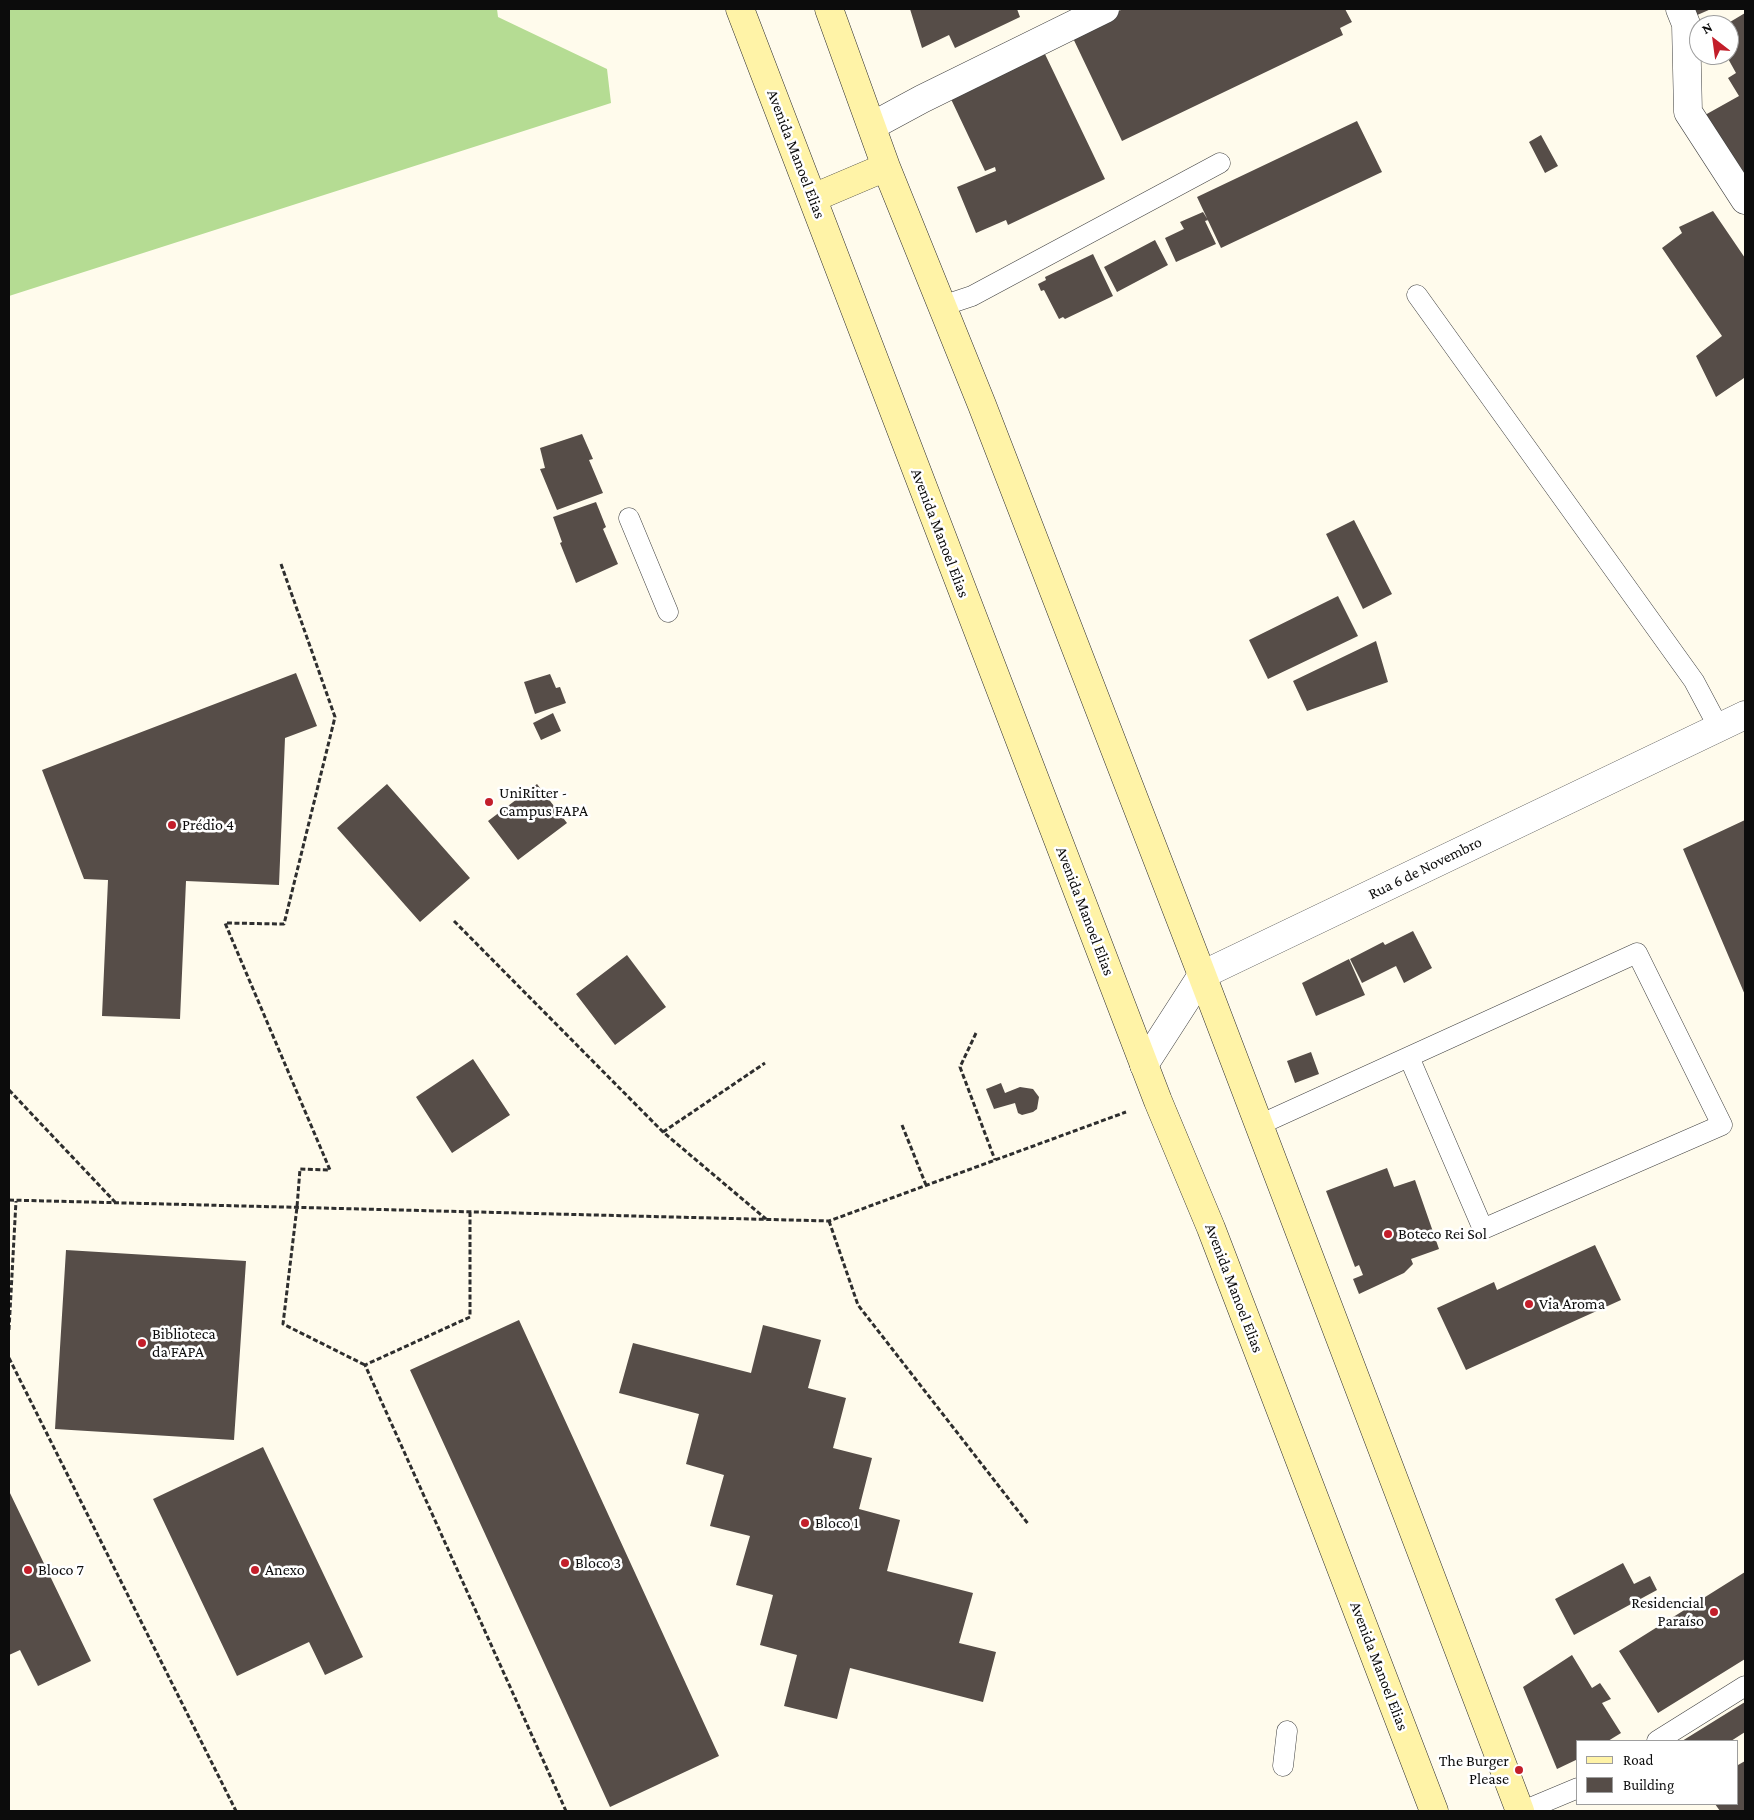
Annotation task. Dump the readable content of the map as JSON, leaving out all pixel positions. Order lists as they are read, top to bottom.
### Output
{
  "streets": {
    "main road": ["Avenida Manoel Elias"],
    "street": ["Rua 6 de Novembro"]
  },
  "places": [
    "UniRitter - Campus FAPA",
    "Prédio 4",
    "Boteco Rei Sol",
    "Via Aroma",
    "Biblioteca da FAPA",
    "Bloco 1",
    "Bloco 3",
    "Bloco 7",
    "Anexo",
    "Residencial Paraíso",
    "The Burger Please"
  ],
  "legend": ["Road", "Building"],
  "north": "top left"
}
